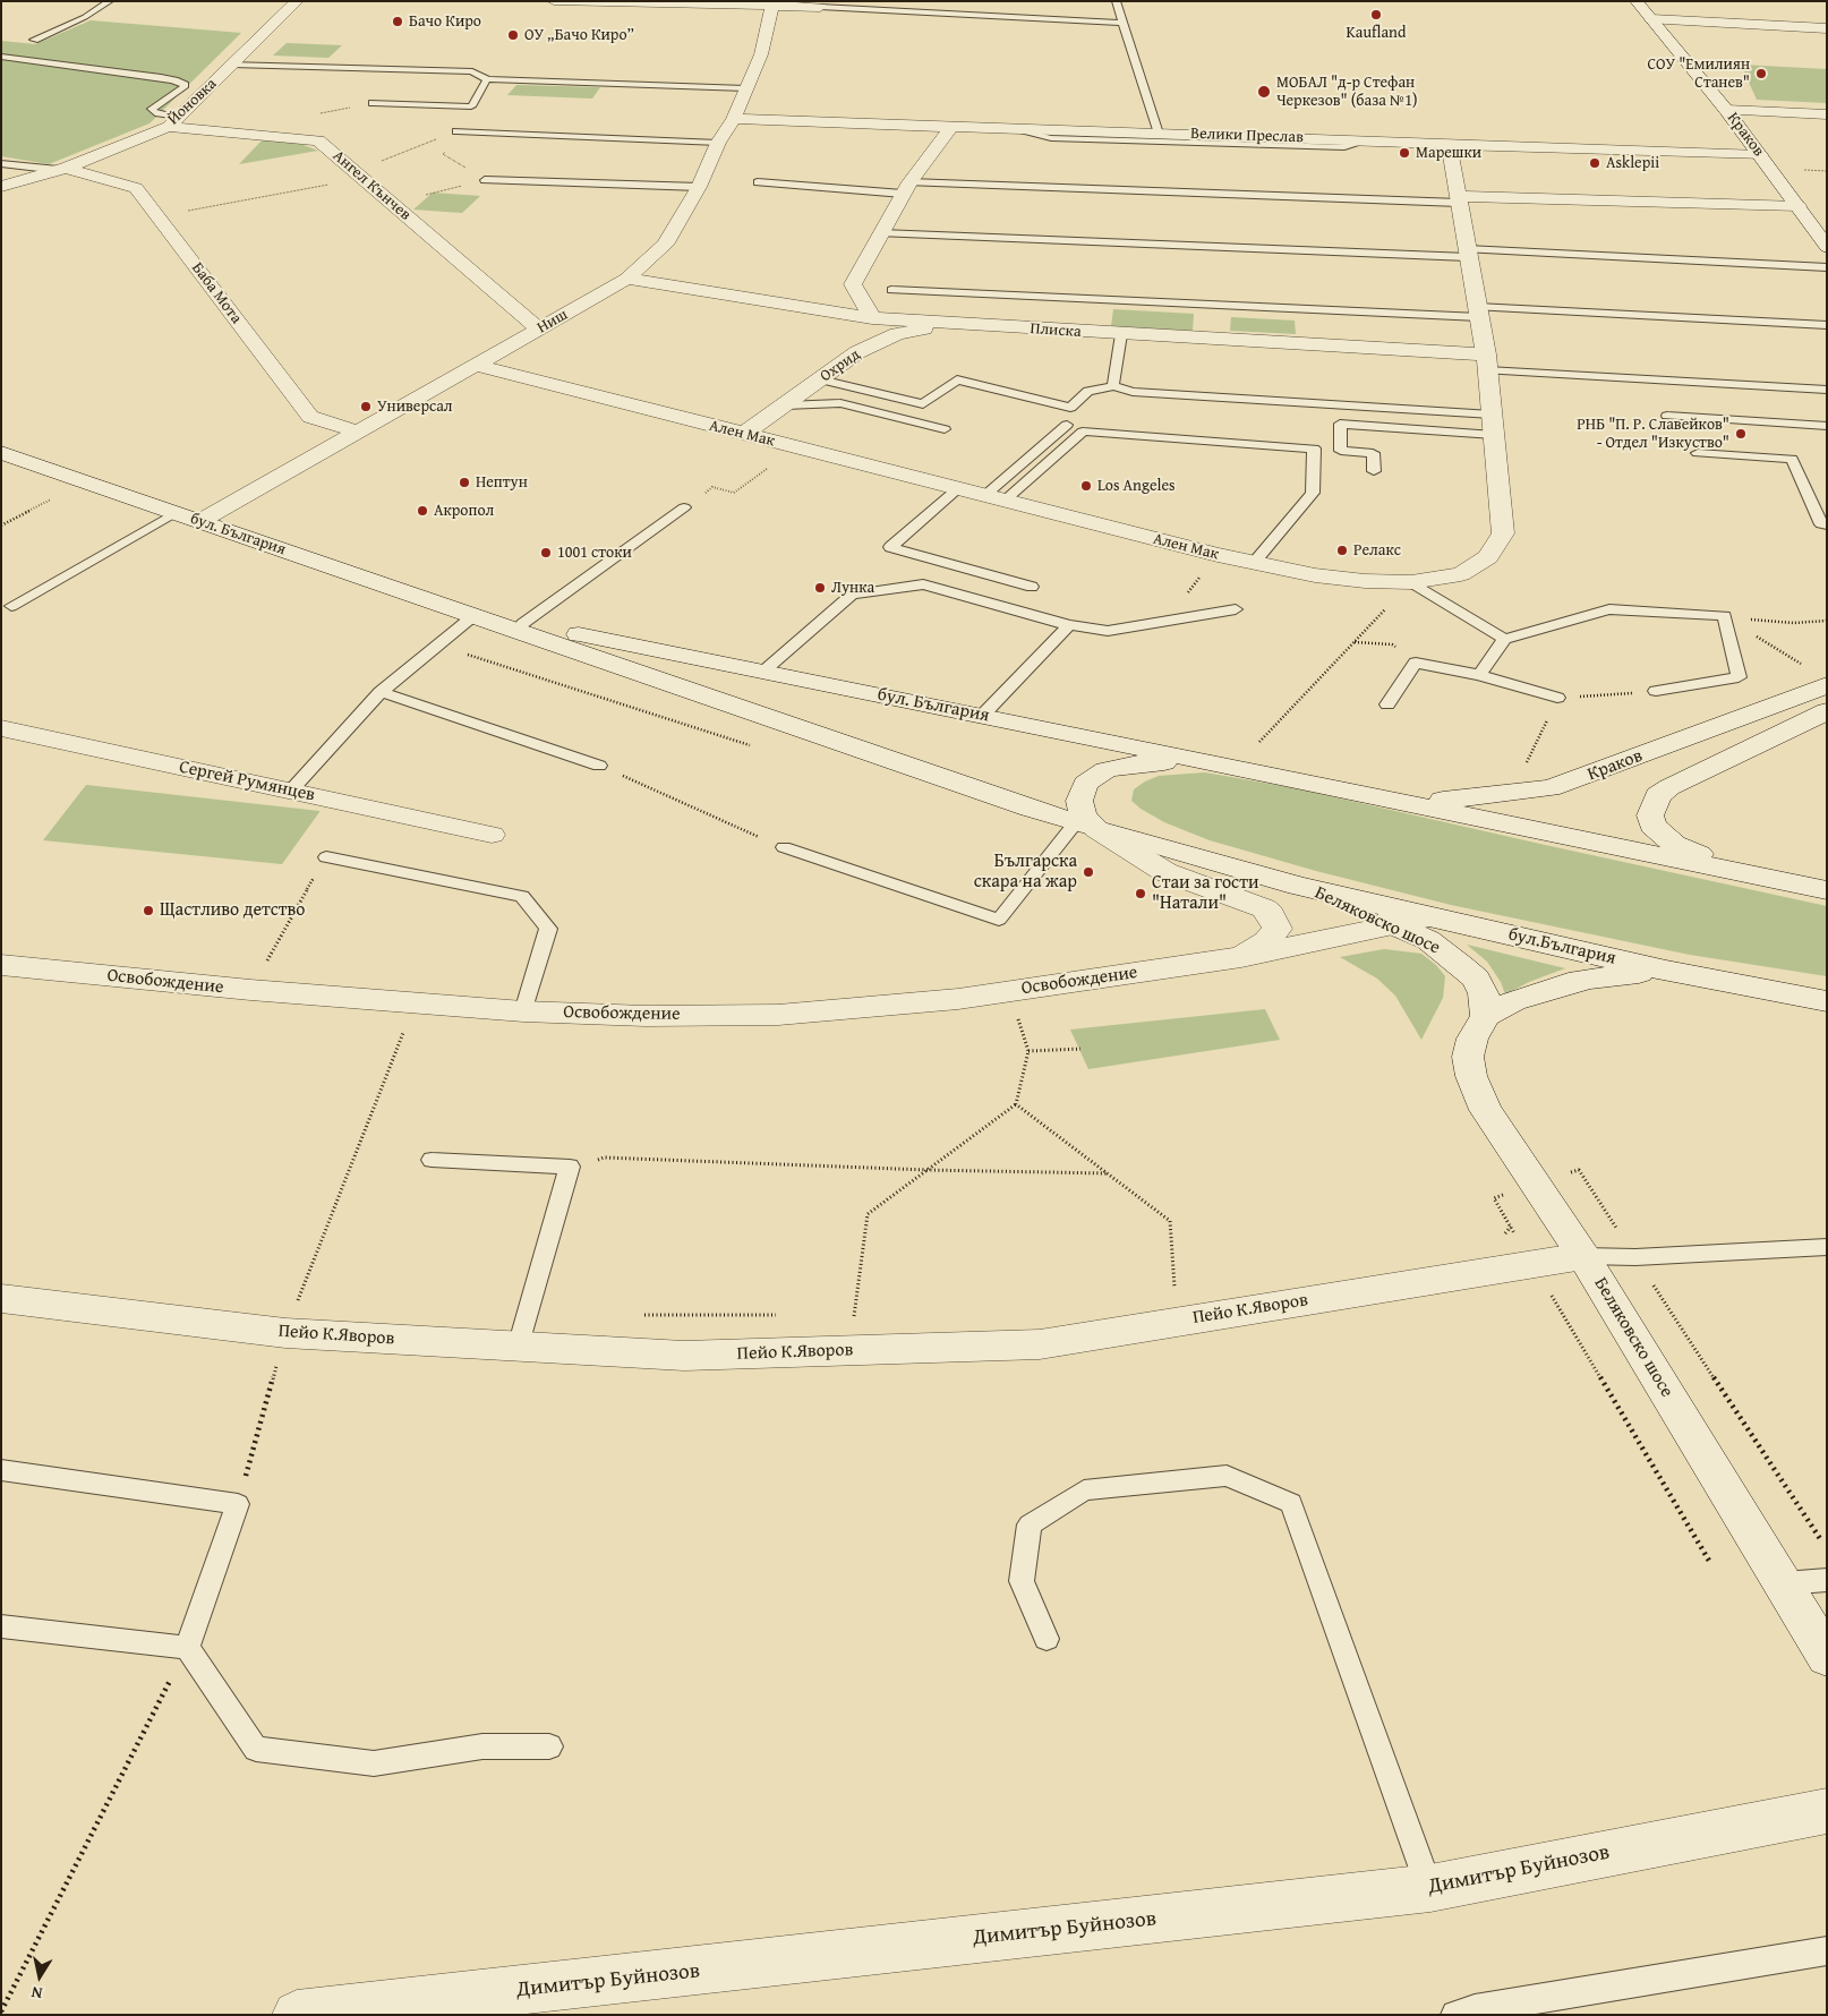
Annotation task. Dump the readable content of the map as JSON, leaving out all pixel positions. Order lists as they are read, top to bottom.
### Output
{
  "streets": {
    "street": [
      "Йоновка",
      "Краков",
      "Велики Преслав",
      "Ангел Кънчев",
      "Баба Мота",
      "Ниш",
      "Плиска",
      "Охрид",
      "Ален Мак",
      "бул. България",
      "Сергей Румянцев",
      "Беляковско шосе",
      "бул.България",
      "Освобождение",
      "Пейо К.Яворов",
      "Димитър Буйнозов"
    ]
  },
  "crossings": [
    ["Йоновка", "Ангел Кънчев"],
    ["Йоновка", "Баба Мота"],
    ["Краков", "Велики Преслав"],
    ["Краков", "бул. България"],
    ["Велики Преслав", "Ниш"],
    ["Велики Преслав", "Ален Мак"],
    ["Ангел Кънчев", "Ниш"],
    ["Баба Мота", "Ниш"],
    ["Ниш", "Плиска"],
    ["Ниш", "Ален Мак"],
    ["Ниш", "бул. България"],
    ["Плиска", "Охрид"],
    ["Плиска", "Ален Мак"],
    ["Охрид", "Ален Мак"],
    ["бул. България", "Беляковско шосе"],
    ["бул. България", "бул.България"],
    ["бул. България", "Освобождение"],
    ["Беляковско шосе", "бул.България"],
    ["Беляковско шосе", "Освобождение"],
    ["Беляковско шосе", "Пейо К.Яворов"],
    ["бул.България", "Освобождение"]
  ],
  "places": [
    "Kaufland",
    "Бачо Киро",
    "ОУ „Бачо Киро”",
    "СОУ \"Емилиян Станев\"",
    "МОБАЛ \"д-р Стефан Черкезов\" (база №1)",
    "Марешки",
    "Asklepii",
    "Универсал",
    "РНБ \"П. Р. Славейков\" - Отдел \"Изкуство\"",
    "Нептун",
    "Los Angeles",
    "Акропол",
    "Релакс",
    "1001 стоки",
    "Лунка",
    "Българска скара на жар",
    "Стаи за гости \"Натали\"",
    "Щастливо детство"
  ],
  "north": "bottom"
}
